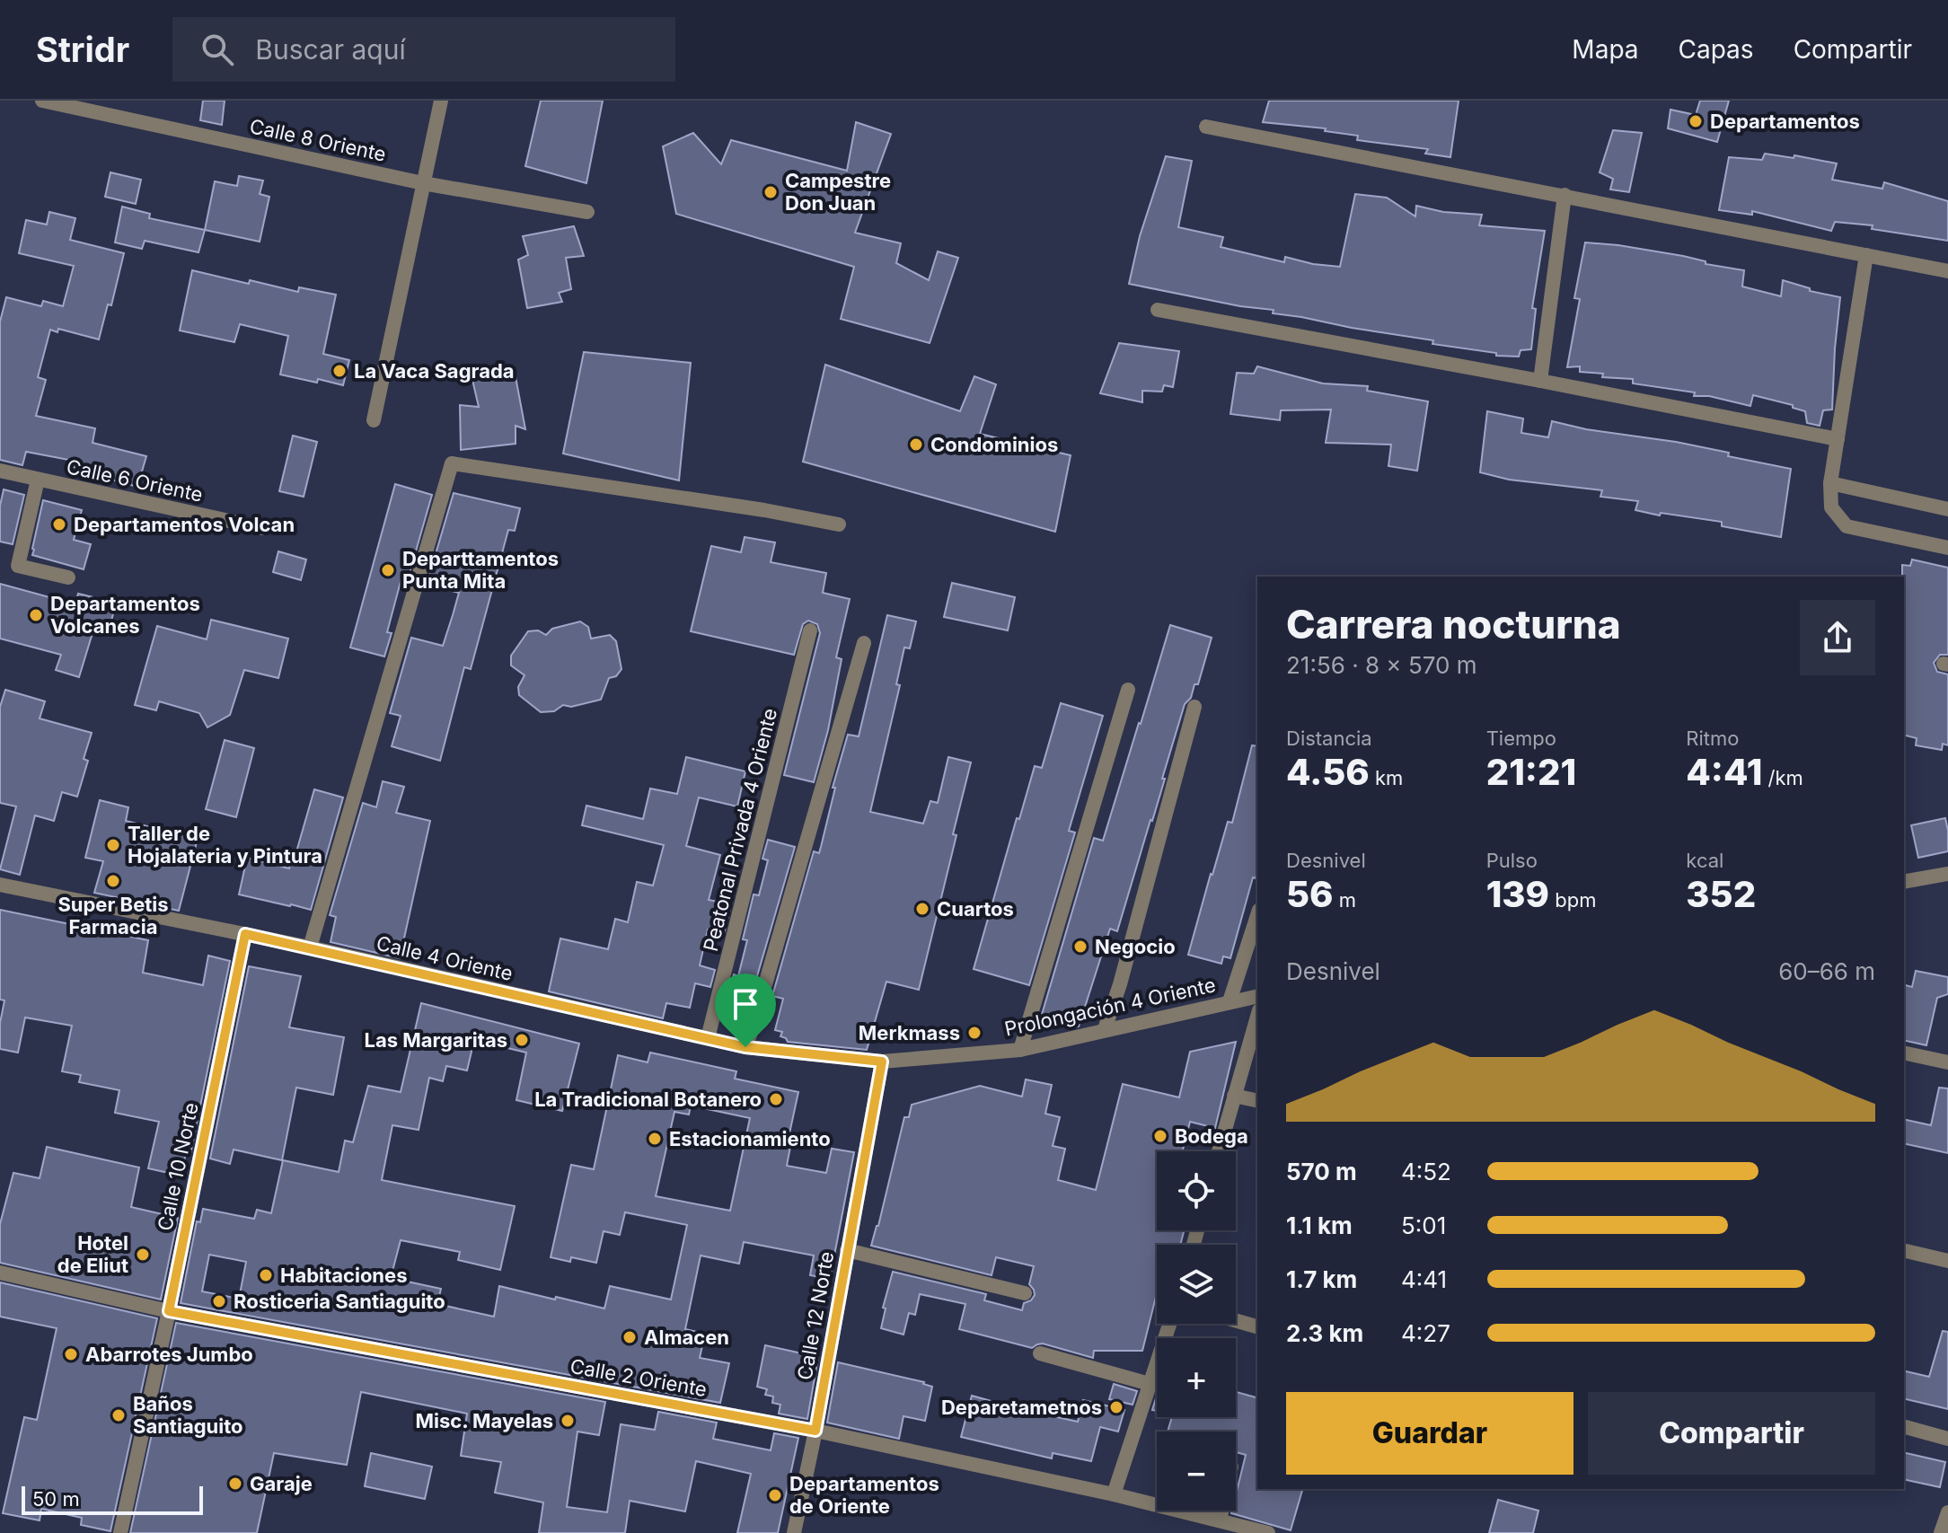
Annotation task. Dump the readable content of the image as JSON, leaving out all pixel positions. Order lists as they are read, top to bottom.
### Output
{
  "streets": {
    "street": [
      "Calle 8 Oriente",
      "Calle 6 Oriente",
      "Peatonal Privada 4 Oriente",
      "Calle 4 Oriente",
      "Prolongación 4 Oriente",
      "Calle 10 Norte",
      "Calle 12 Norte",
      "Calle 2 Oriente"
    ]
  },
  "crossings": [
    ["Peatonal Privada 4 Oriente", "Calle 4 Oriente"],
    ["Calle 4 Oriente", "Prolongación 4 Oriente"],
    ["Calle 4 Oriente", "Calle 10 Norte"],
    ["Calle 4 Oriente", "Calle 12 Norte"],
    ["Prolongación 4 Oriente", "Calle 12 Norte"],
    ["Calle 10 Norte", "Calle 2 Oriente"],
    ["Calle 12 Norte", "Calle 2 Oriente"]
  ],
  "places": [
    "Departamentos",
    "Campestre Don Juan",
    "La Vaca Sagrada",
    "Condominios",
    "Departamentos Volcan",
    "Departtamentos Punta Mita",
    "Departamentos Volcanes",
    "Taller de Hojalateria y Pintura",
    "Super Betis Farmacia",
    "Cuartos",
    "Negocio",
    "Merkmass",
    "Las Margaritas",
    "La Tradicional Botanero",
    "Bodega",
    "Estacionamiento",
    "Hotel de Eliut",
    "Habitaciones",
    "Rosticeria Santiaguito",
    "Almacen",
    "Abarrotes Jumbo",
    "Deparetametnos",
    "Baños Santiaguito",
    "Misc. Mayelas",
    "Garaje",
    "Departamentos de Oriente"
  ],
  "scale_bar": "50 m",
  "page": {
    "header": "Stridr",
    "search": "Buscar aquí",
    "nav": ["Mapa", "Capas", "Compartir"],
    "heading": ["Carrera nocturna", "21:56 · 8 × 570 m"],
    "stats": [
      ["Distancia", "4.56 km"],
      ["Tiempo", "21:21"],
      ["Ritmo", "4:41 /km"],
      ["Desnivel", "56 m"],
      ["Pulso", "139 bpm"],
      ["kcal", "352"]
    ],
    "chart": ["Desnivel", "60–66 m"],
    "list": [
      {
        "name": "570 m",
        "note": "4:52"
      },
      {
        "name": "1.1 km",
        "note": "5:01"
      },
      {
        "name": "1.7 km",
        "note": "4:41"
      },
      {
        "name": "2.3 km",
        "note": "4:27"
      }
    ],
    "map_buttons": ["+", "−"],
    "buttons": ["Guardar", "Compartir"],
    "scale": "50 m"
  }
}
